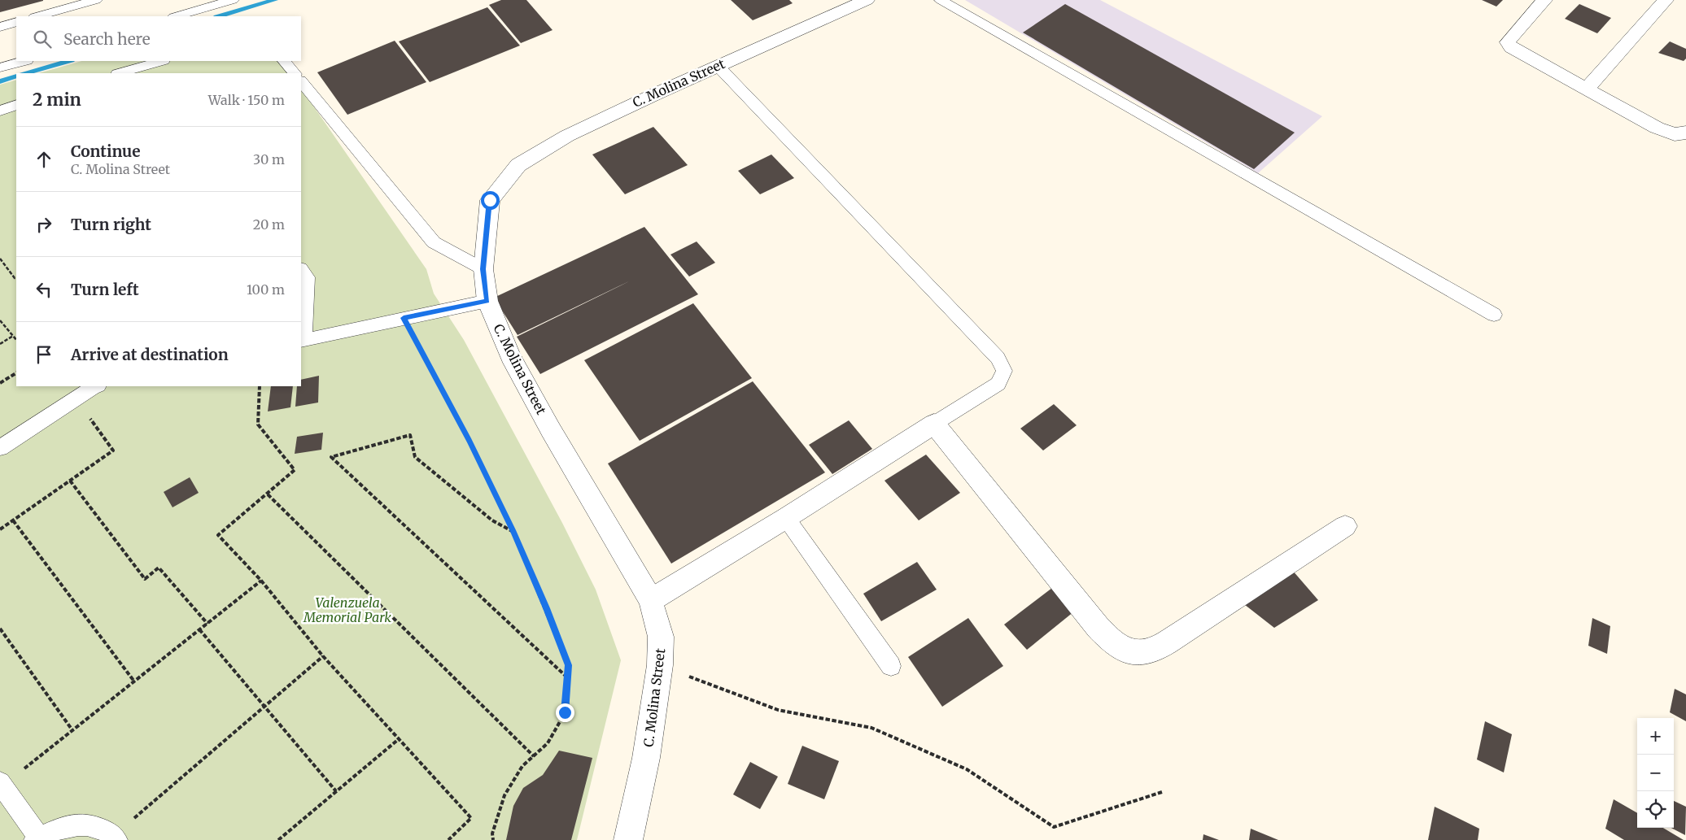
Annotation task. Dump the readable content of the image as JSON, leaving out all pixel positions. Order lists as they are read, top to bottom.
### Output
{
  "streets": {
    "street": ["C. Molina Street"]
  },
  "parks": ["Valenzuela Memorial Park"],
  "page": {
    "search": "Search here",
    "heading": ["2 min", "Walk · 150 m"],
    "list": [
      ["Continue", "C. Molina Street", "30 m"],
      ["Turn right", "20 m"],
      ["Turn left", "100 m"],
      "Arrive at destination"
    ],
    "map_buttons": ["+", "−"]
  }
}
